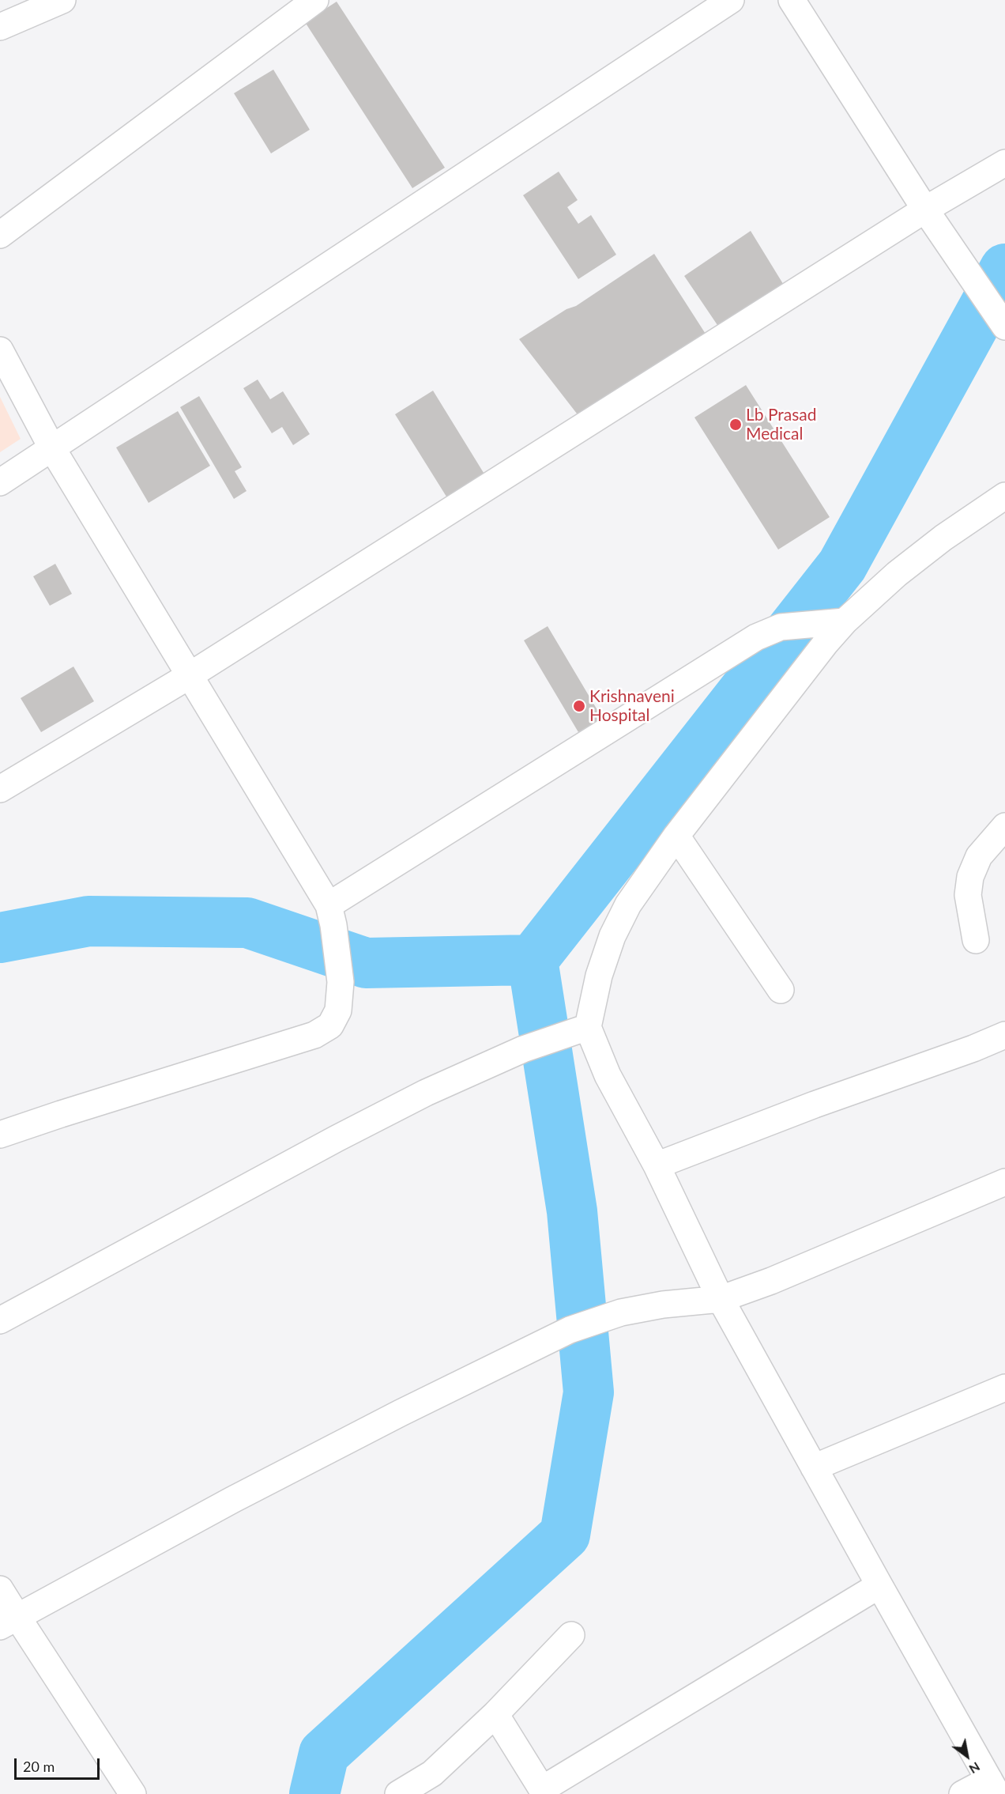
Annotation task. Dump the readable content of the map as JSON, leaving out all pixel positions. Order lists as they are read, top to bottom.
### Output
{
  "places": ["Lb Prasad Medical", "Krishnaveni Hospital"],
  "scale_bar": "20 m",
  "north": "bottom right"
}
